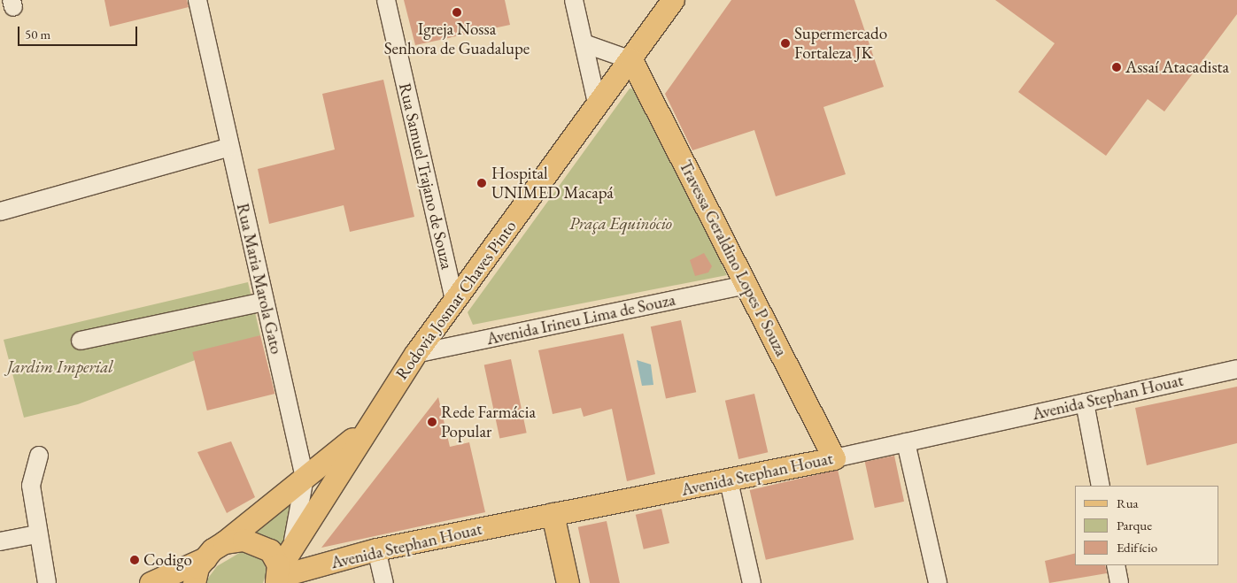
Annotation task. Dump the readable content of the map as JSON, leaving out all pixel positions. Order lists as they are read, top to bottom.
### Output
{
  "streets": {
    "main road": ["Travessa Geraldino Lopes P Souza", "Rodovia Josmar Chaves Pinto", "Avenida Stephan Houat"],
    "street": ["Rua Samuel Trajano de Souza", "Rua Maria Marola Gato", "Avenida Irineu Lima de Souza"]
  },
  "crossings": [
    ["Rua Samuel Trajano de Souza", "Rodovia Josmar Chaves Pinto"],
    ["Travessa Geraldino Lopes P Souza", "Rodovia Josmar Chaves Pinto"],
    ["Travessa Geraldino Lopes P Souza", "Avenida Irineu Lima de Souza"],
    ["Travessa Geraldino Lopes P Souza", "Avenida Stephan Houat"],
    ["Rua Maria Marola Gato", "Rodovia Josmar Chaves Pinto"],
    ["Rua Maria Marola Gato", "Avenida Stephan Houat"],
    ["Rodovia Josmar Chaves Pinto", "Avenida Irineu Lima de Souza"],
    ["Rodovia Josmar Chaves Pinto", "Avenida Stephan Houat"]
  ],
  "parks": ["Praça Equinócio", "Jardim Imperial"],
  "places": [
    "Igreja Nossa Senhora de Guadalupe",
    "Supermercado Fortaleza JK",
    "Assaí Atacadista",
    "Hospital UNIMED Macapá",
    "Rede Farmácia Popular",
    "Codigo"
  ],
  "legend": ["Rua", "Parque", "Edifício"],
  "scale_bar": "50 m"
}
